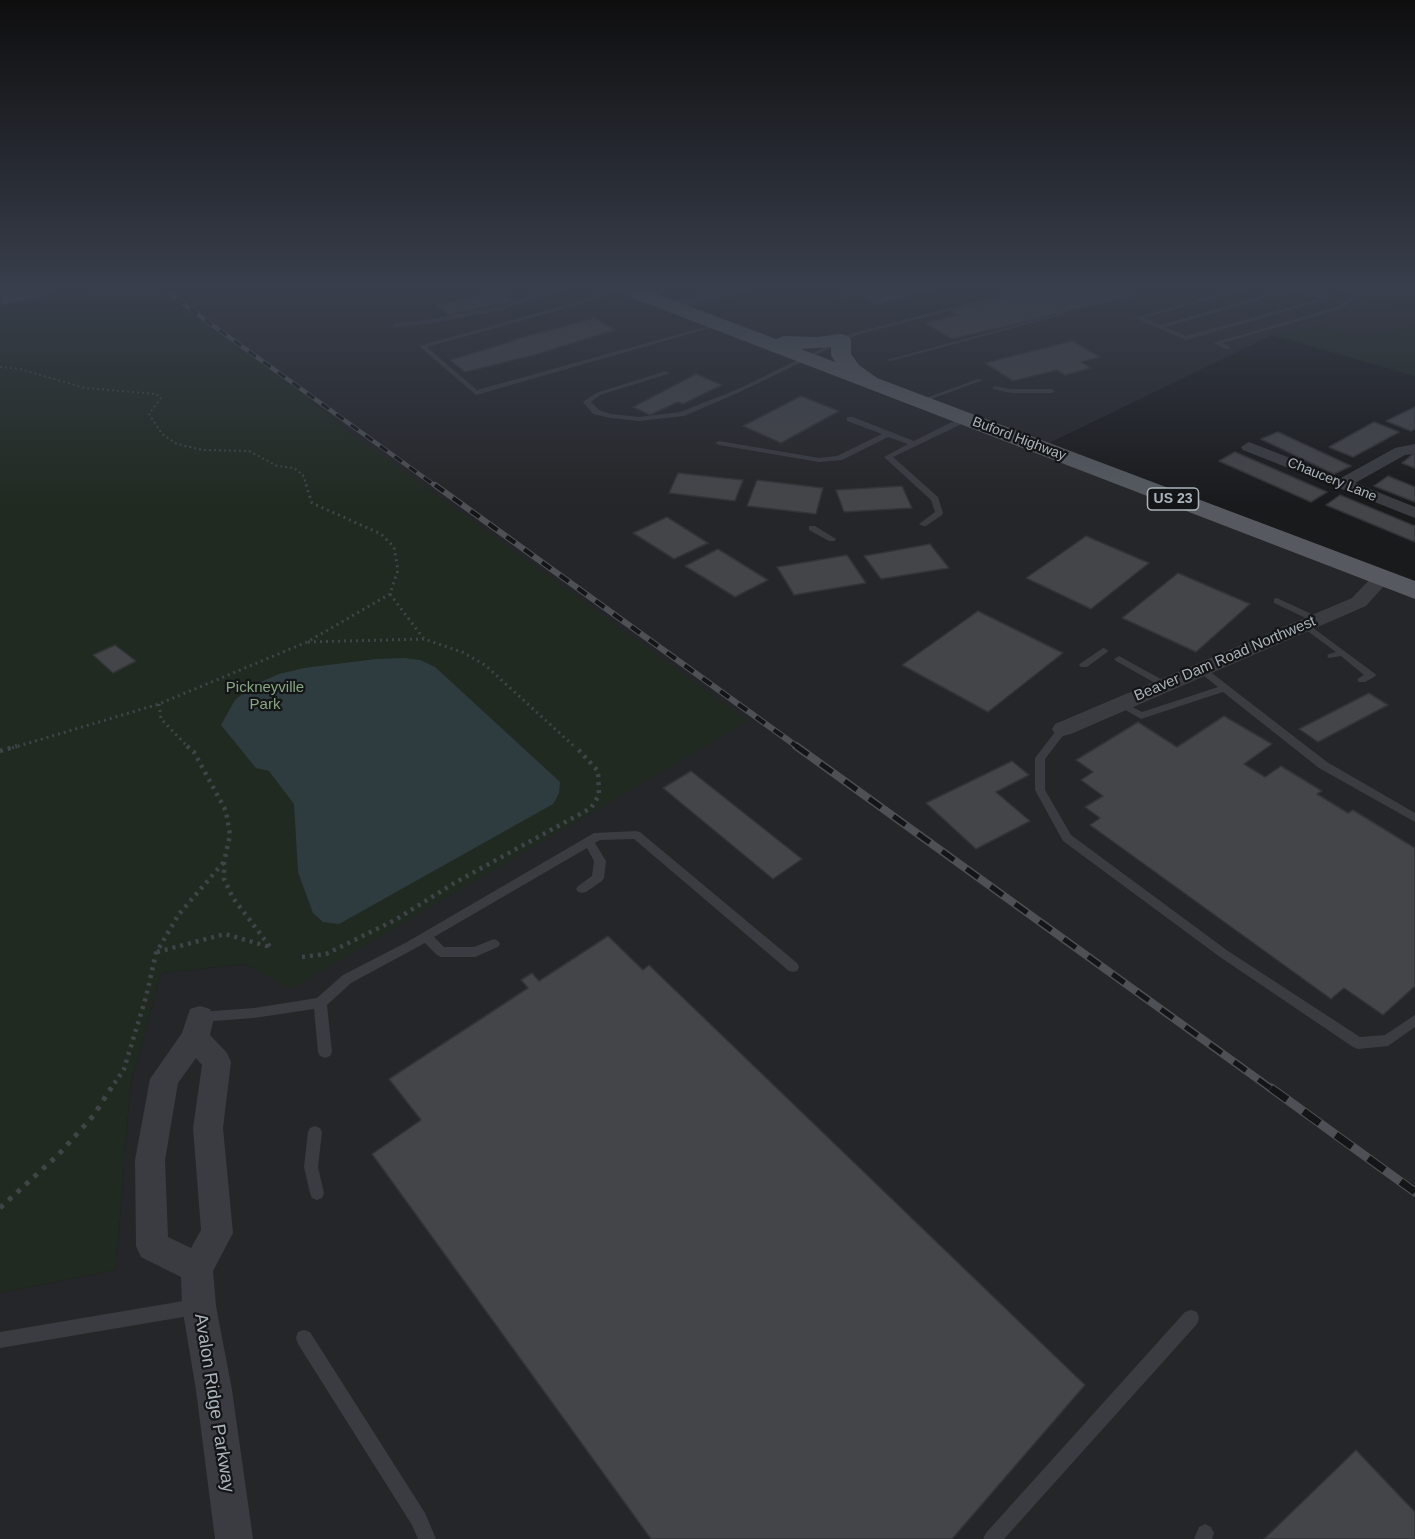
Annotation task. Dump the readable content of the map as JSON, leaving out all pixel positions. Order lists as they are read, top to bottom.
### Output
{
  "streets": {
    "main road": ["Buford Highway", "US 23"],
    "street": ["Chaucery Lane", "Beaver Dam Road Northwest", "Avalon Ridge Parkway"]
  },
  "crossings": [
    ["Buford Highway", "Beaver Dam Road Northwest"]
  ],
  "parks": ["Pickneyville Park"]
}
